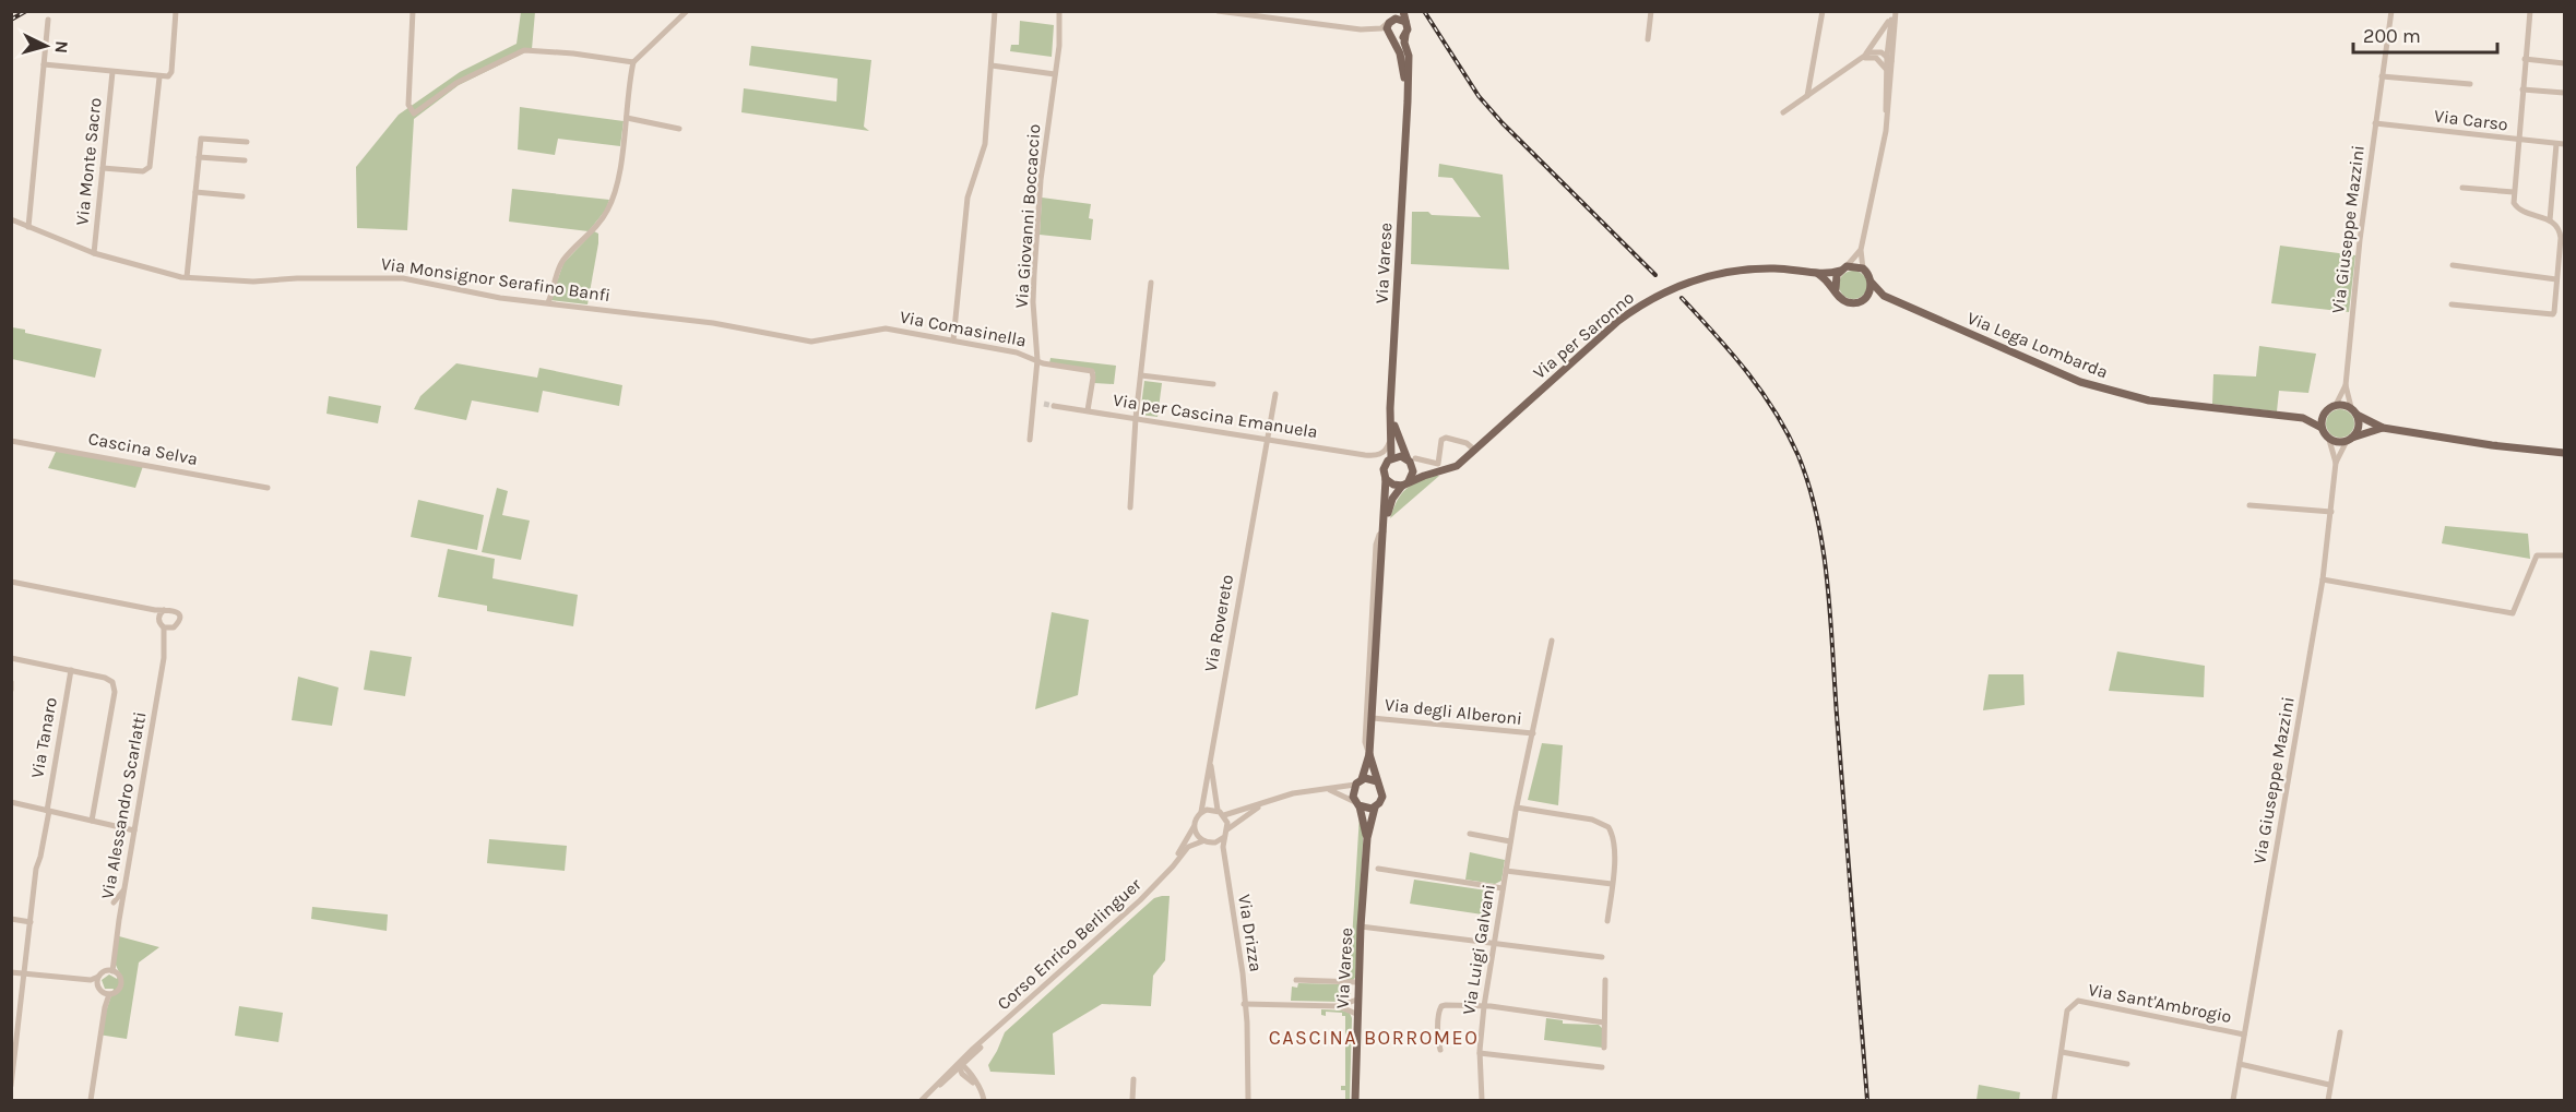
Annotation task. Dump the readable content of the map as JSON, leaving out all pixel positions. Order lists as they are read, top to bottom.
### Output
{
  "streets": {
    "main road": ["Via Varese", "Via per Saronno", "Via Lega Lombarda"],
    "street": [
      "Via Carso",
      "Via Monte Sacro",
      "Via Giovanni Boccaccio",
      "Via Giuseppe Mazzini",
      "Via Monsignor Serafino Banfi",
      "Via Comasinella",
      "Via per Cascina Emanuela",
      "Cascina Selva",
      "Via Rovereto",
      "Via degli Alberoni",
      "Via Tanaro",
      "Via Alessandro Scarlatti",
      "Via Drizza",
      "Corso Enrico Berlinguer",
      "Via Luigi Galvani",
      "Via Sant'Ambrogio"
    ]
  },
  "crossings": [
    ["Via Carso", "Via Giuseppe Mazzini"],
    ["Via Monte Sacro", "Via Monsignor Serafino Banfi"],
    ["Via Giovanni Boccaccio", "Via Comasinella"],
    ["Via Giuseppe Mazzini", "Via Lega Lombarda"],
    ["Via Giuseppe Mazzini", "Via Sant'Ambrogio"],
    ["Via Varese", "Via per Saronno"],
    ["Via Varese", "Via per Cascina Emanuela"],
    ["Via Monsignor Serafino Banfi", "Via Comasinella"],
    ["Via Comasinella", "Via per Cascina Emanuela"],
    ["Via per Saronno", "Via Lega Lombarda"],
    ["Via per Saronno", "Via per Cascina Emanuela"],
    ["Via per Cascina Emanuela", "Via Rovereto"],
    ["Via Rovereto", "Via Drizza"],
    ["Via Rovereto", "Corso Enrico Berlinguer"],
    ["Via degli Alberoni", "Via Luigi Galvani"],
    ["Via Drizza", "Corso Enrico Berlinguer"]
  ],
  "districts": ["CASCINA BORROMEO"],
  "scale_bar": "200 m",
  "north": "right"
}
